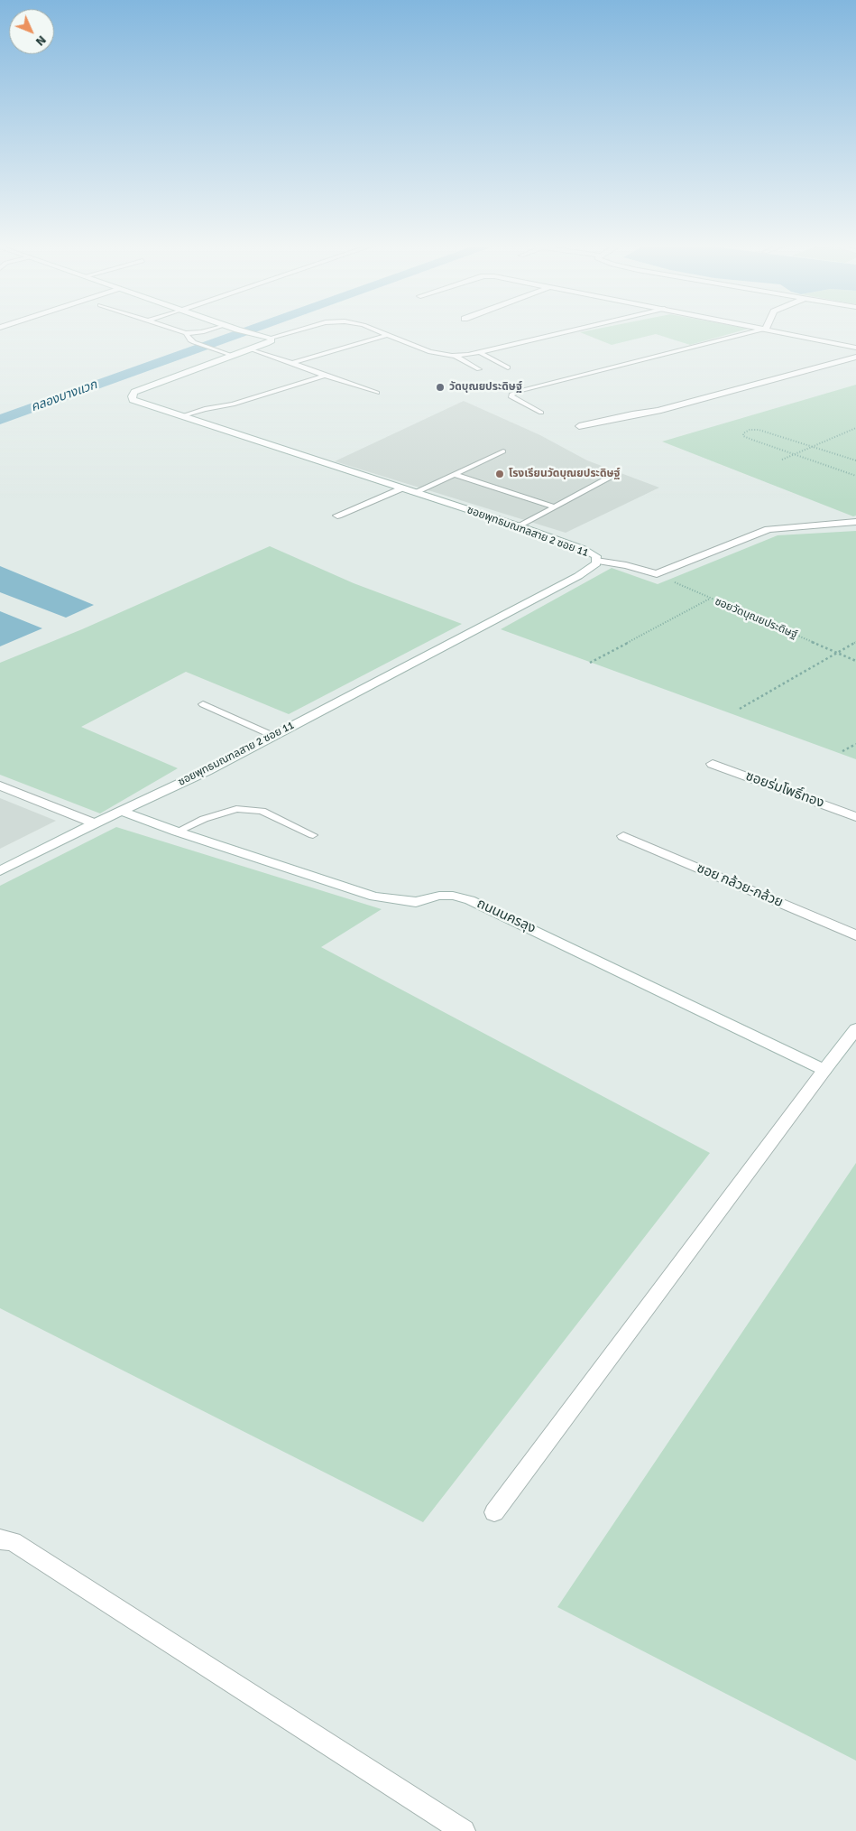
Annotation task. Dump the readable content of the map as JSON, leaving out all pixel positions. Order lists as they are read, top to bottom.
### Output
{
  "streets": {
    "street": [
      "ซอยพุทธมณฑลสาย 2 ซอย 11",
      "ซอยร่มโพธิ์ทอง",
      "ซอย กล้วย-กล้วย",
      "ถนนนครลุง"
    ],
    "path": ["ซอยวัดบุณยประดิษฐ์"]
  },
  "crossings": [
    ["ซอยพุทธมณฑลสาย 2 ซอย 11", "ถนนนครลุง"]
  ],
  "water": ["คลองบางแวก"],
  "places": ["วัดบุณยประดิษฐ์", "โรงเรียนวัดบุณยประดิษฐ์"],
  "north": "bottom right"
}
